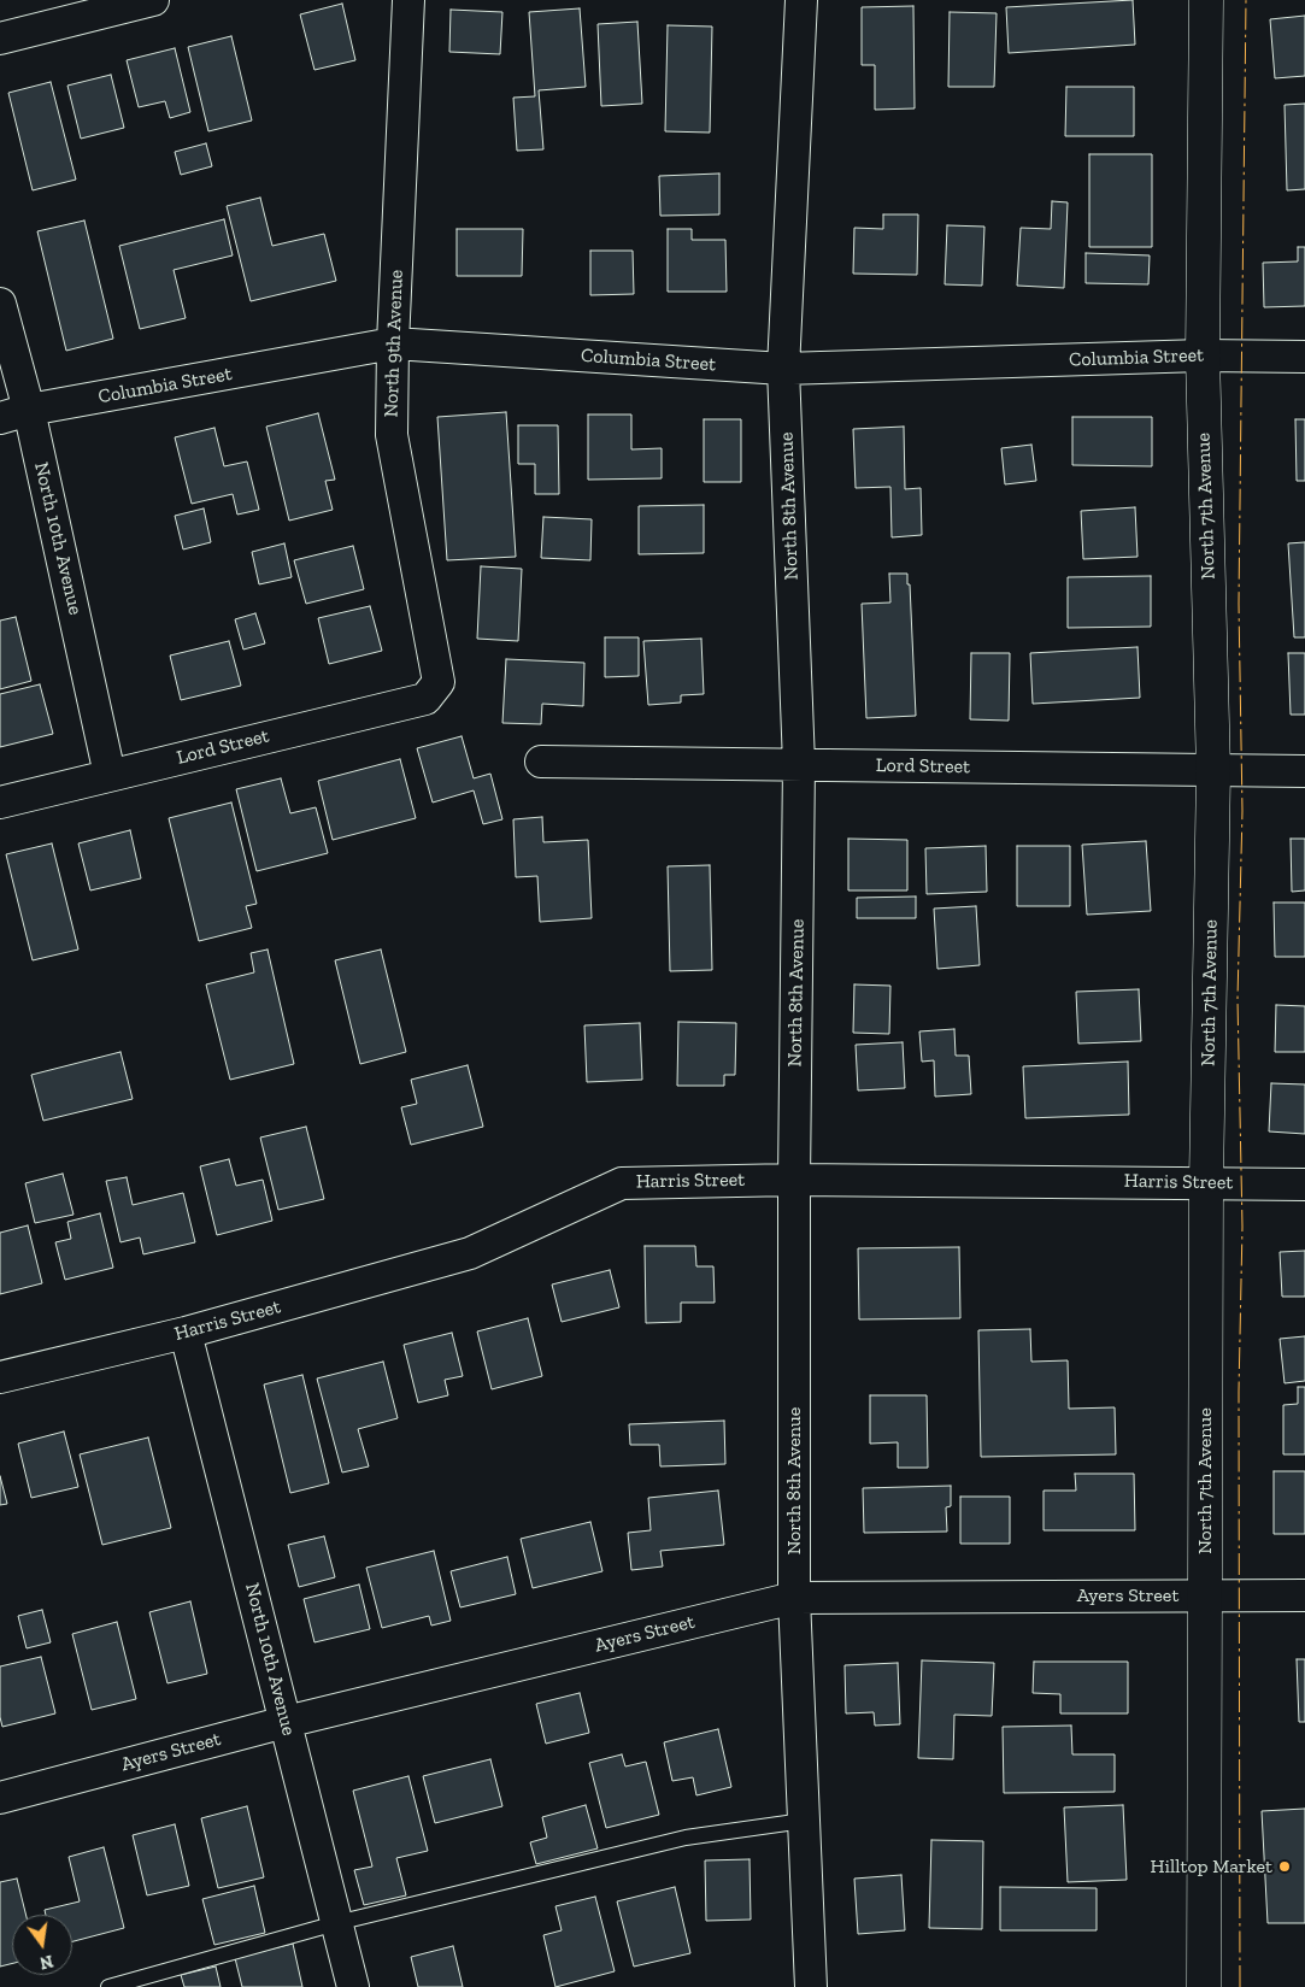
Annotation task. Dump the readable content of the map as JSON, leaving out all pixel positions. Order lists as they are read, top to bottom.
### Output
{
  "streets": {
    "street": [
      "North 9th Avenue",
      "Columbia Street",
      "North 8th Avenue",
      "North 7th Avenue",
      "North 10th Avenue",
      "Lord Street",
      "Harris Street",
      "Ayers Street"
    ]
  },
  "crossings": [
    ["North 9th Avenue", "Columbia Street"],
    ["North 9th Avenue", "Lord Street"],
    ["Columbia Street", "North 8th Avenue"],
    ["Columbia Street", "North 7th Avenue"],
    ["Columbia Street", "North 10th Avenue"],
    ["North 8th Avenue", "Lord Street"],
    ["North 8th Avenue", "Harris Street"],
    ["North 8th Avenue", "Ayers Street"],
    ["North 7th Avenue", "Lord Street"],
    ["North 7th Avenue", "Harris Street"],
    ["North 7th Avenue", "Ayers Street"],
    ["North 10th Avenue", "Lord Street"],
    ["North 10th Avenue", "Harris Street"],
    ["North 10th Avenue", "Ayers Street"]
  ],
  "places": ["Hilltop Market"],
  "north": "bottom"
}
